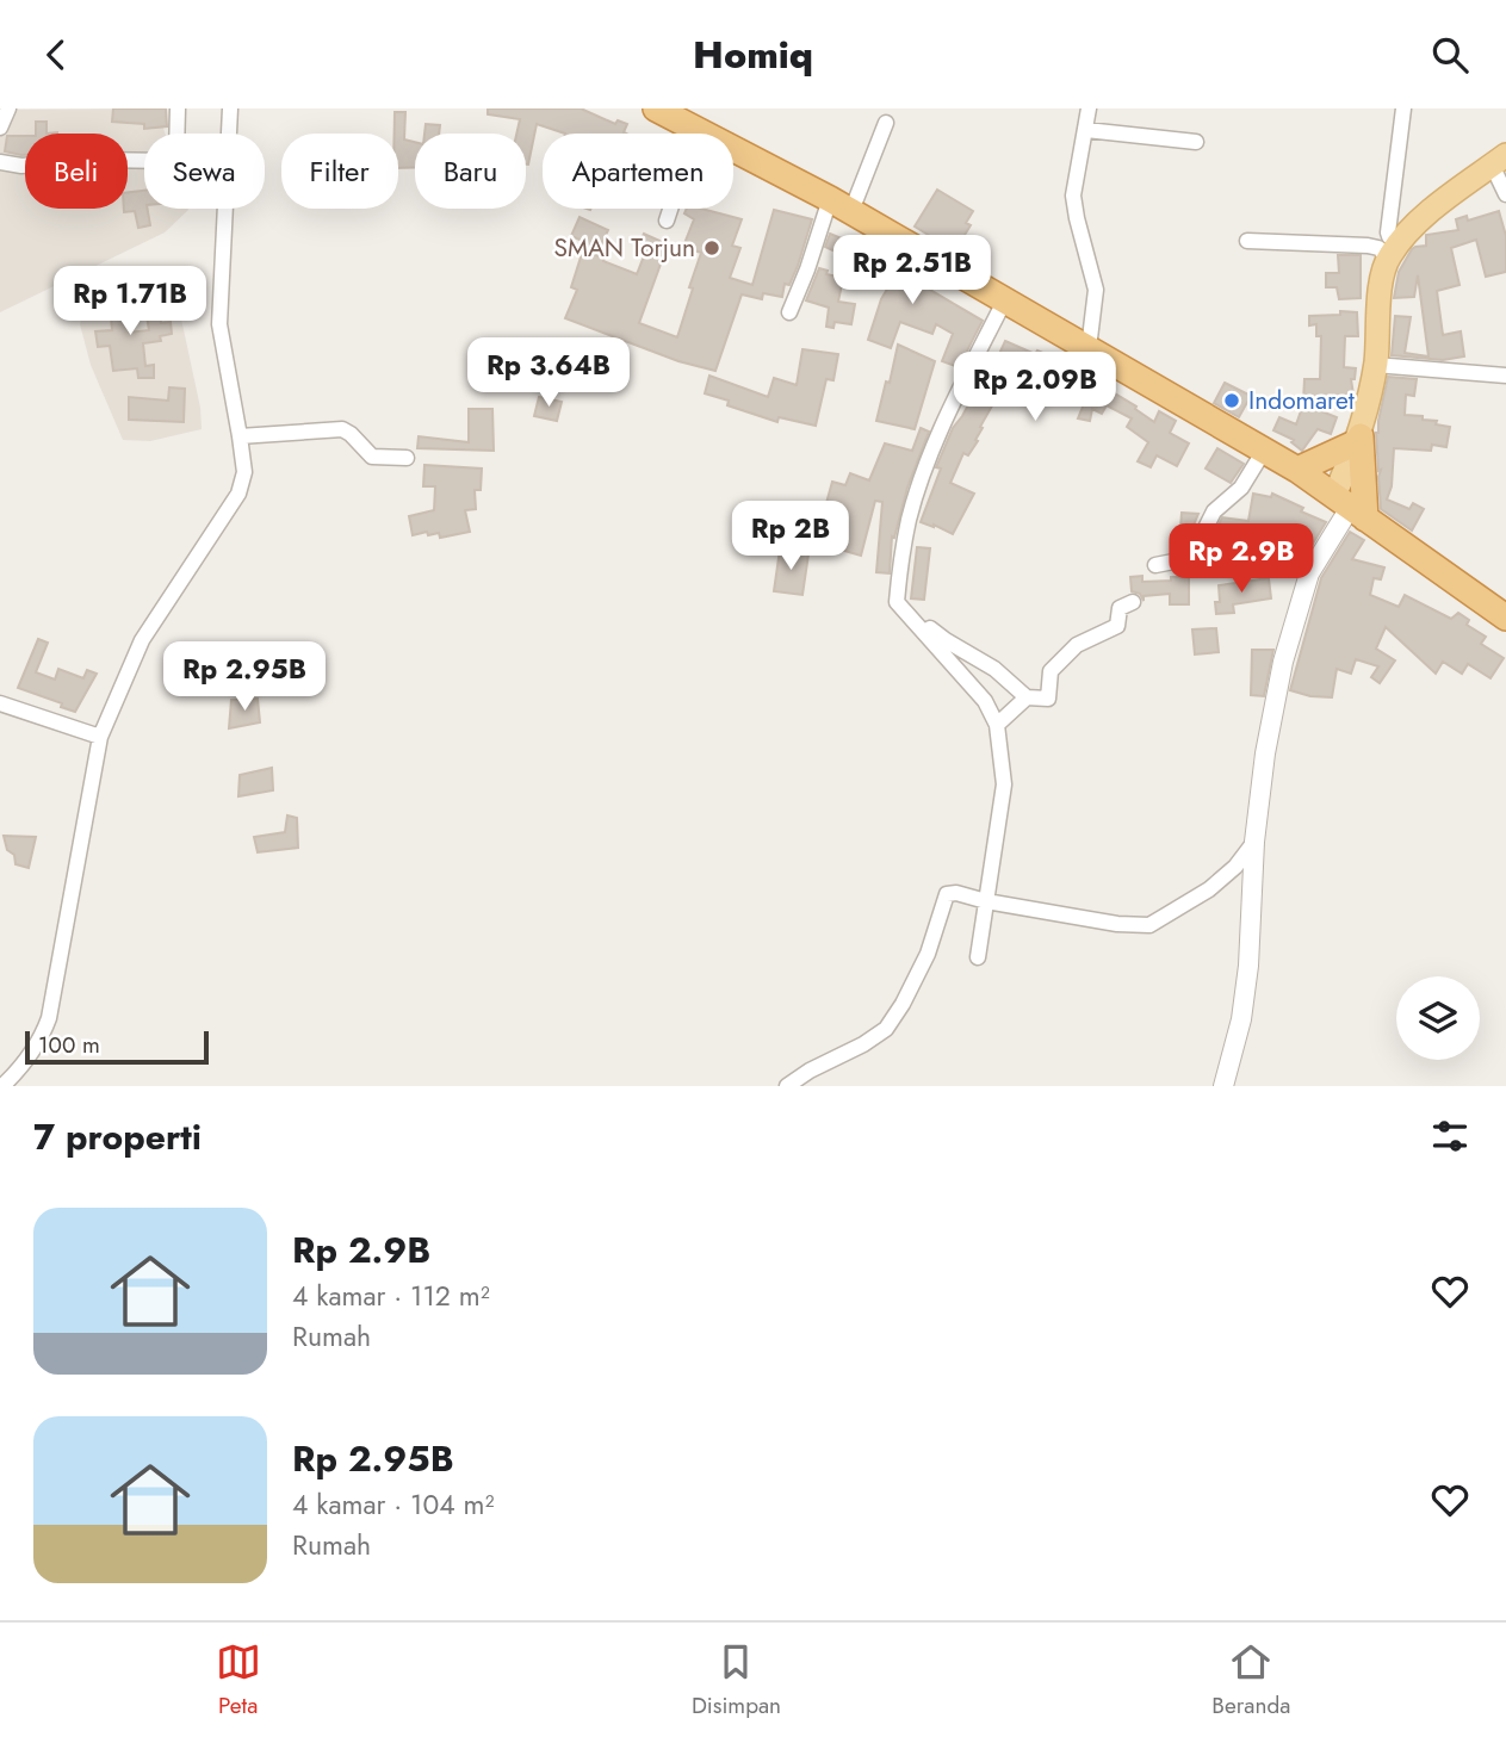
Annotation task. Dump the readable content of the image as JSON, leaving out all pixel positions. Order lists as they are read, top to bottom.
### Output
{
  "places": ["SMAN Torjun", "Indomaret"],
  "scale_bar": "100 m",
  "page": {
    "header": "Homiq",
    "chip": [
      "Beli",
      "Sewa",
      "Filter",
      "Baru",
      "Apartemen"
    ],
    "price": [
      "Rp 2.51B",
      "Rp 1.71B",
      "Rp 3.64B",
      "Rp 2.09B",
      "Rp 2B",
      "Rp 2.9B",
      "Rp 2.95B"
    ],
    "scale": "100 m",
    "heading": "7 properti",
    "list": [
      {
        "name": "Rp 2.9B",
        "note": "4 kamar · 112 m² · Rumah"
      },
      {
        "name": "Rp 2.95B",
        "note": "4 kamar · 104 m² · Rumah"
      }
    ],
    "tabs": ["Peta", "Disimpan", "Beranda"]
  }
}
